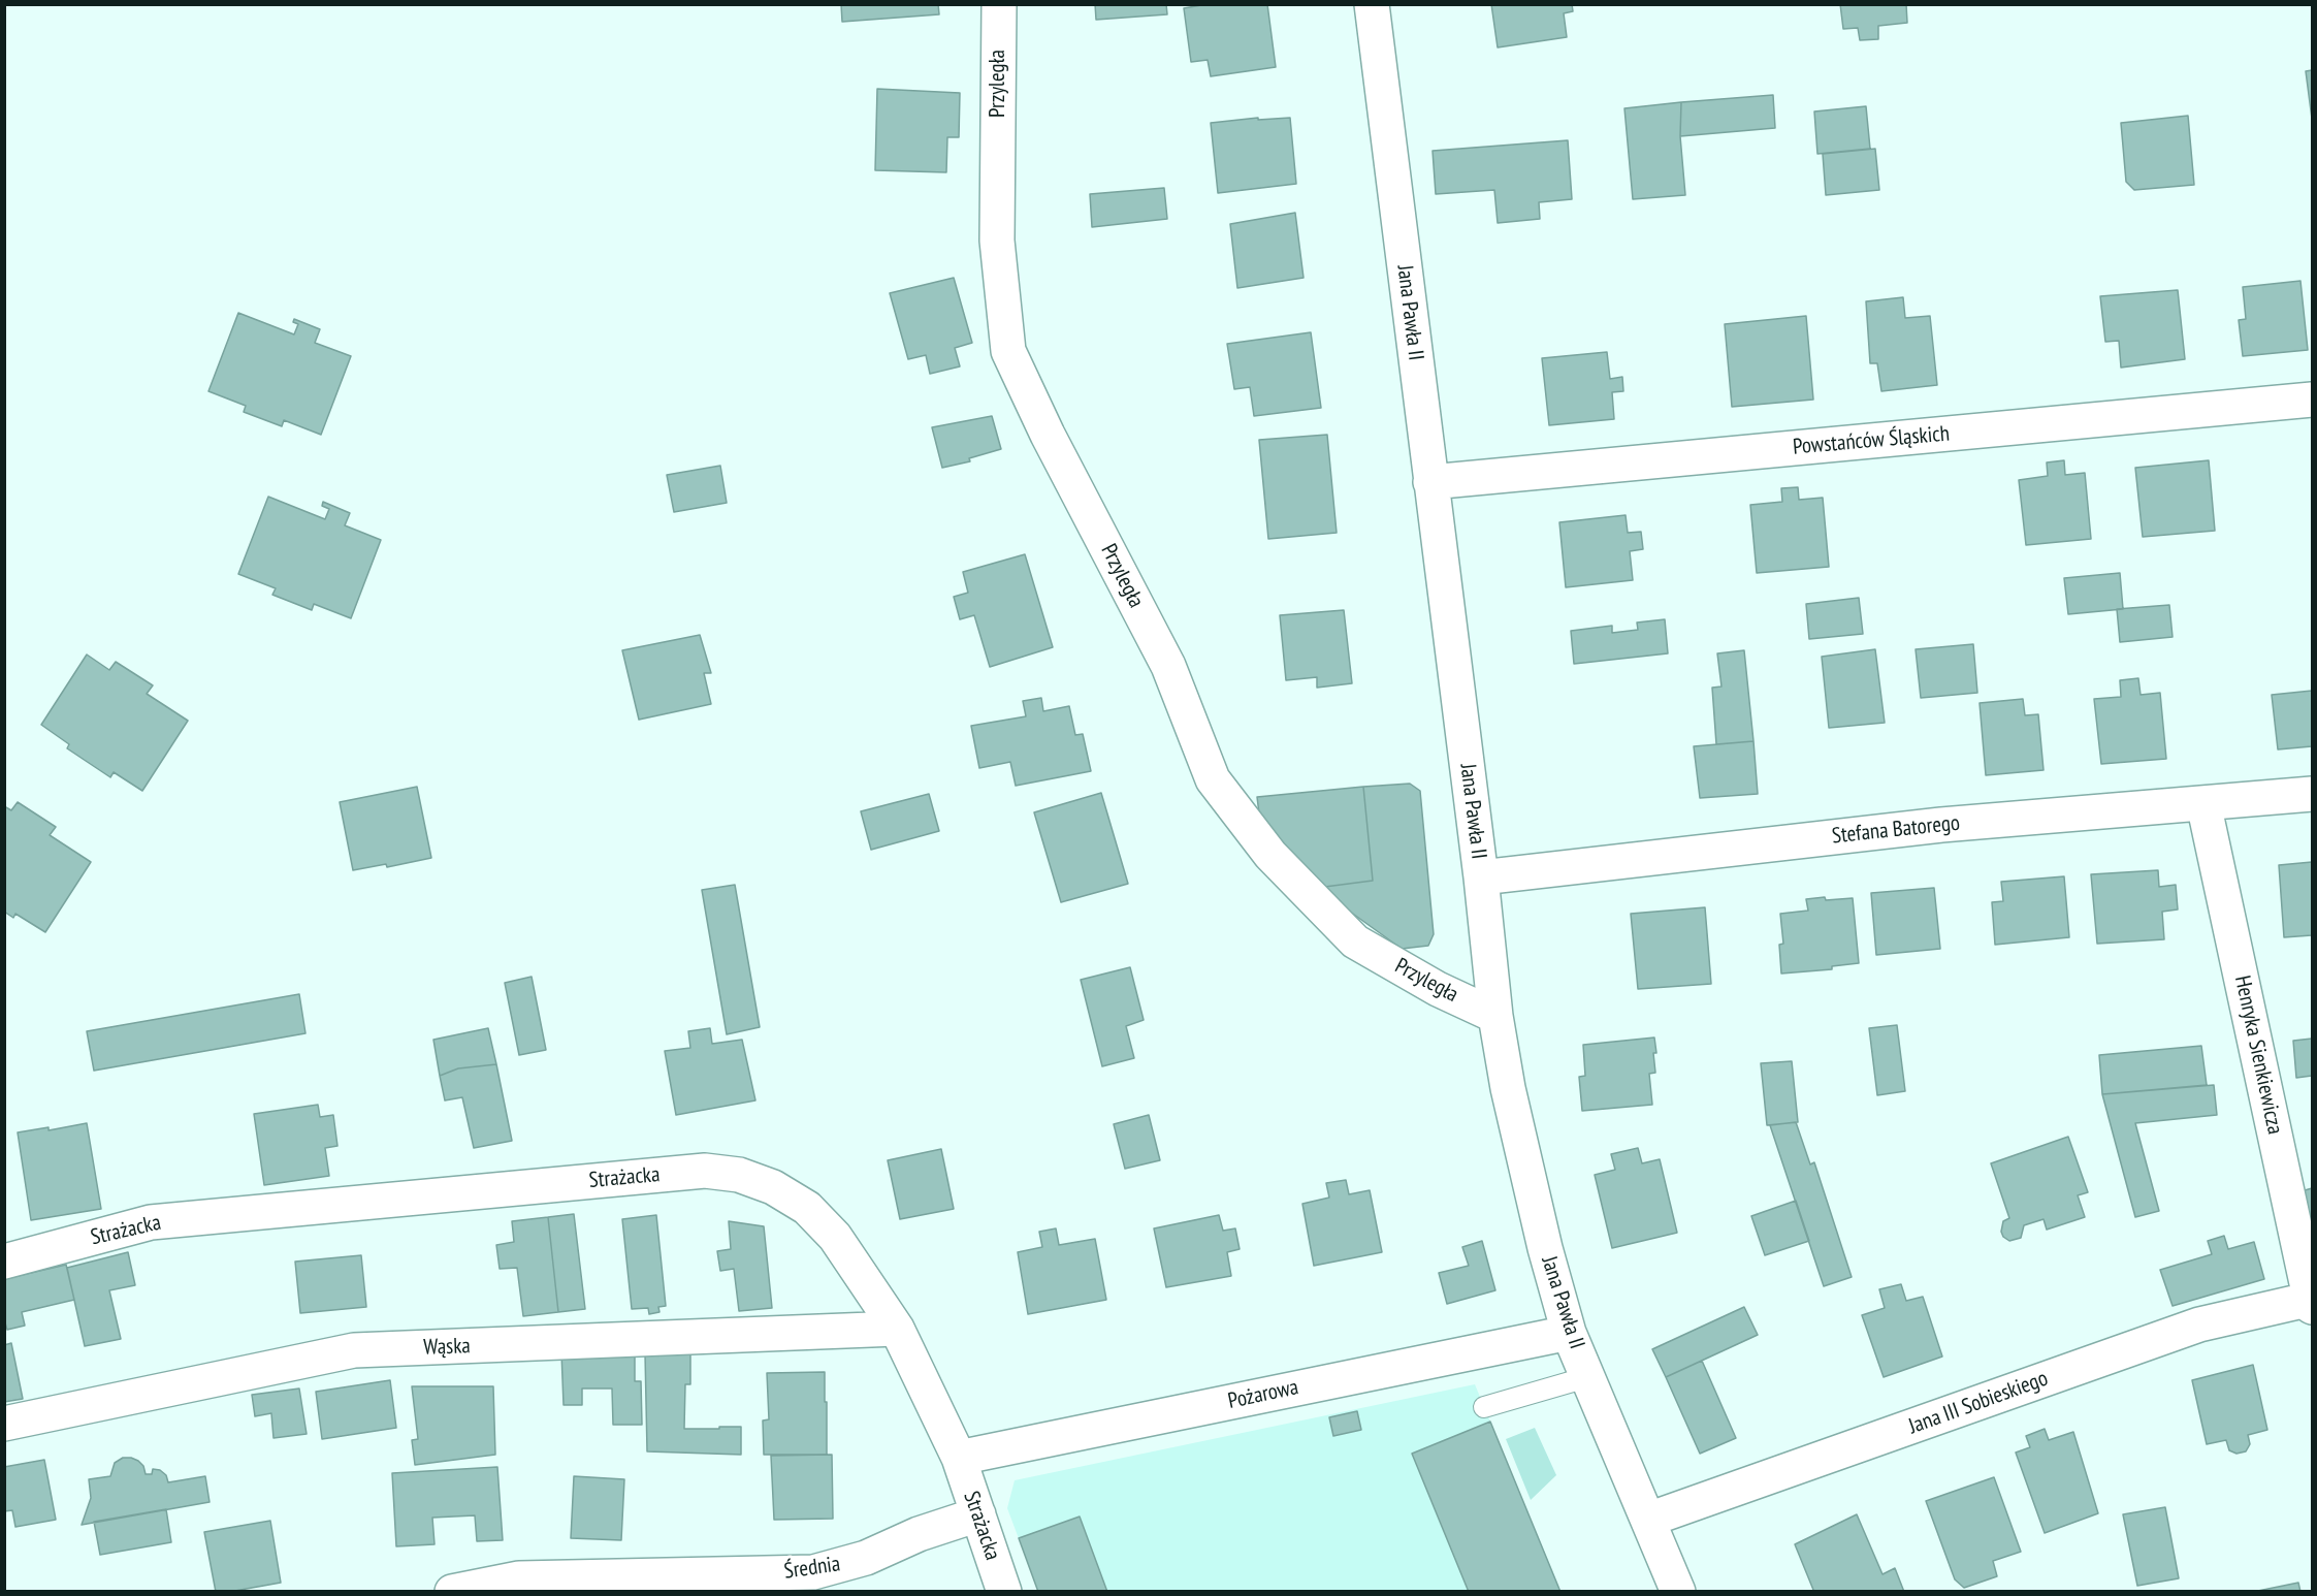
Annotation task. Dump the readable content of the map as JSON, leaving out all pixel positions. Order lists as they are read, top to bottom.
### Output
{
  "streets": {
    "street": [
      "Przyległa",
      "Jana Pawła II",
      "Powstańców Śląskich",
      "Stefana Batorego",
      "Henryka Sienkiewicza",
      "Strażacka",
      "Wąska",
      "Pożarowa",
      "Jana III Sobieskiego",
      "Średnia"
    ]
  },
  "crossings": [
    ["Przyległa", "Jana Pawła II"],
    ["Jana Pawła II", "Powstańców Śląskich"],
    ["Jana Pawła II", "Stefana Batorego"],
    ["Jana Pawła II", "Pożarowa"],
    ["Jana Pawła II", "Jana III Sobieskiego"],
    ["Stefana Batorego", "Henryka Sienkiewicza"],
    ["Henryka Sienkiewicza", "Jana III Sobieskiego"],
    ["Strażacka", "Wąska"],
    ["Strażacka", "Pożarowa"],
    ["Strażacka", "Średnia"]
  ]
}
